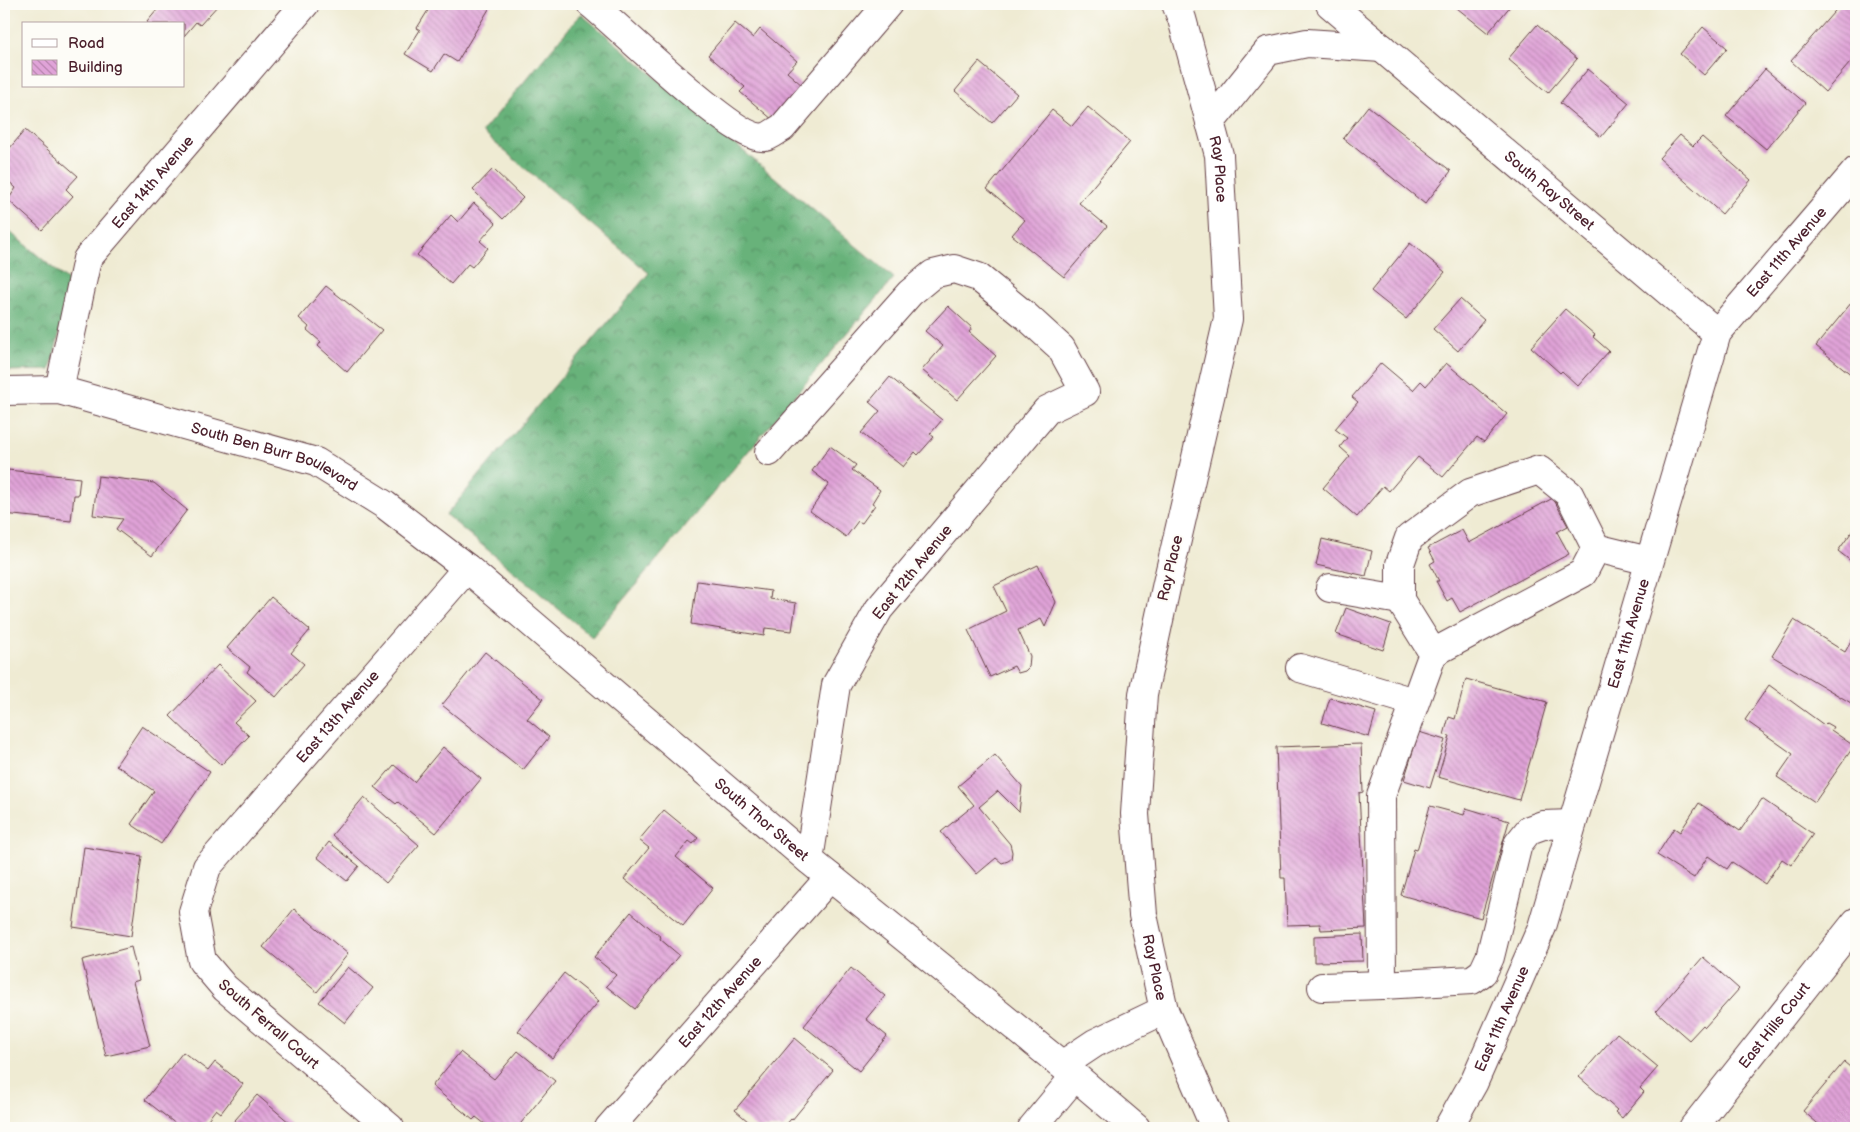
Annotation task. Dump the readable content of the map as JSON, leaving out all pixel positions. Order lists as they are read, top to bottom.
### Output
{
  "streets": {
    "street": [
      "Ray Place",
      "East 14th Avenue",
      "South Ray Street",
      "East 11th Avenue",
      "South Ben Burr Boulevard",
      "East 12th Avenue",
      "East 13th Avenue",
      "South Thor Street",
      "South Ferrall Court",
      "East Hills Court"
    ]
  },
  "crossings": [
    ["East 14th Avenue", "South Ben Burr Boulevard"],
    ["South Ray Street", "East 11th Avenue"],
    ["South Ben Burr Boulevard", "East 13th Avenue"],
    ["South Ben Burr Boulevard", "South Thor Street"],
    ["East 12th Avenue", "South Thor Street"],
    ["East 13th Avenue", "South Thor Street"],
    ["East 13th Avenue", "South Ferrall Court"]
  ],
  "legend": ["Road", "Building"]
}
